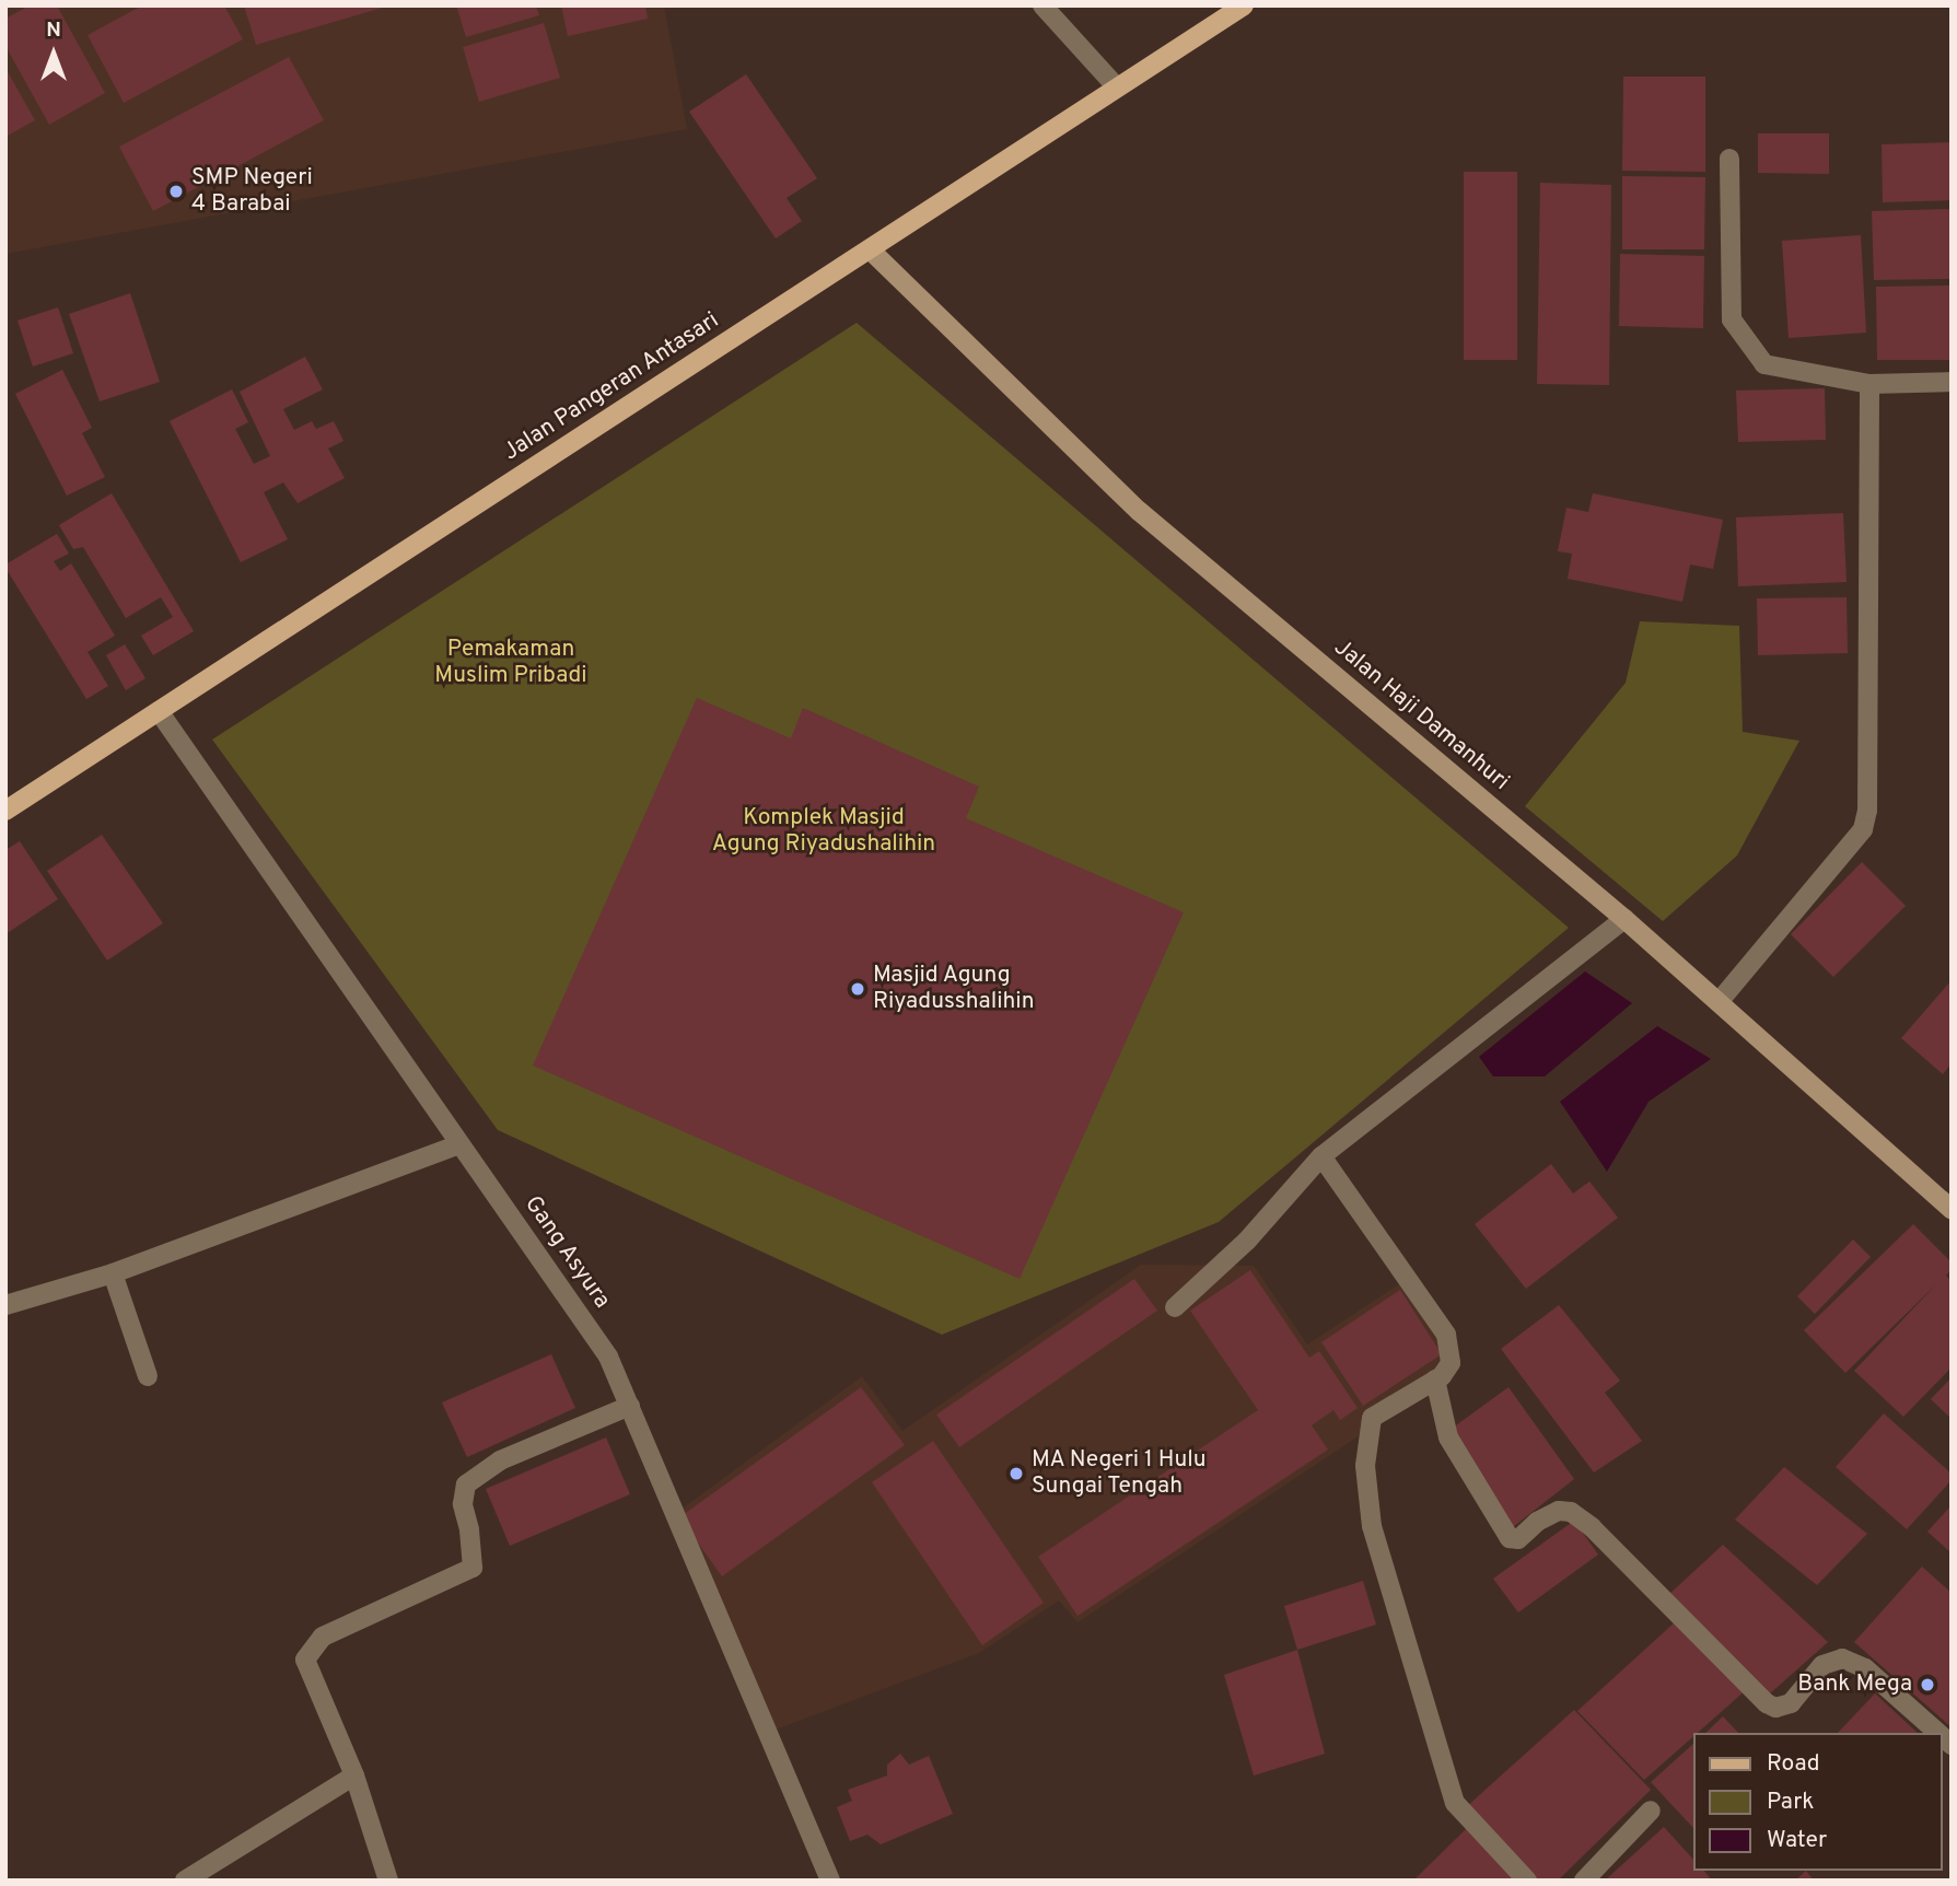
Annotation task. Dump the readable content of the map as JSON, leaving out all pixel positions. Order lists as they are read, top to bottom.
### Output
{
  "streets": {
    "main road": ["Jalan Pangeran Antasari"],
    "street": ["Jalan Haji Damanhuri", "Gang Asyura"]
  },
  "crossings": [
    ["Jalan Pangeran Antasari", "Jalan Haji Damanhuri"],
    ["Jalan Pangeran Antasari", "Gang Asyura"]
  ],
  "parks": ["Pemakaman Muslim Pribadi", "Komplek Masjid Agung Riyadushalihin"],
  "places": [
    "SMP Negeri 4 Barabai",
    "Masjid Agung Riyadusshalihin",
    "MA Negeri 1 Hulu Sungai Tengah",
    "Bank Mega"
  ],
  "legend": ["Road", "Park", "Water"],
  "north": "top"
}
